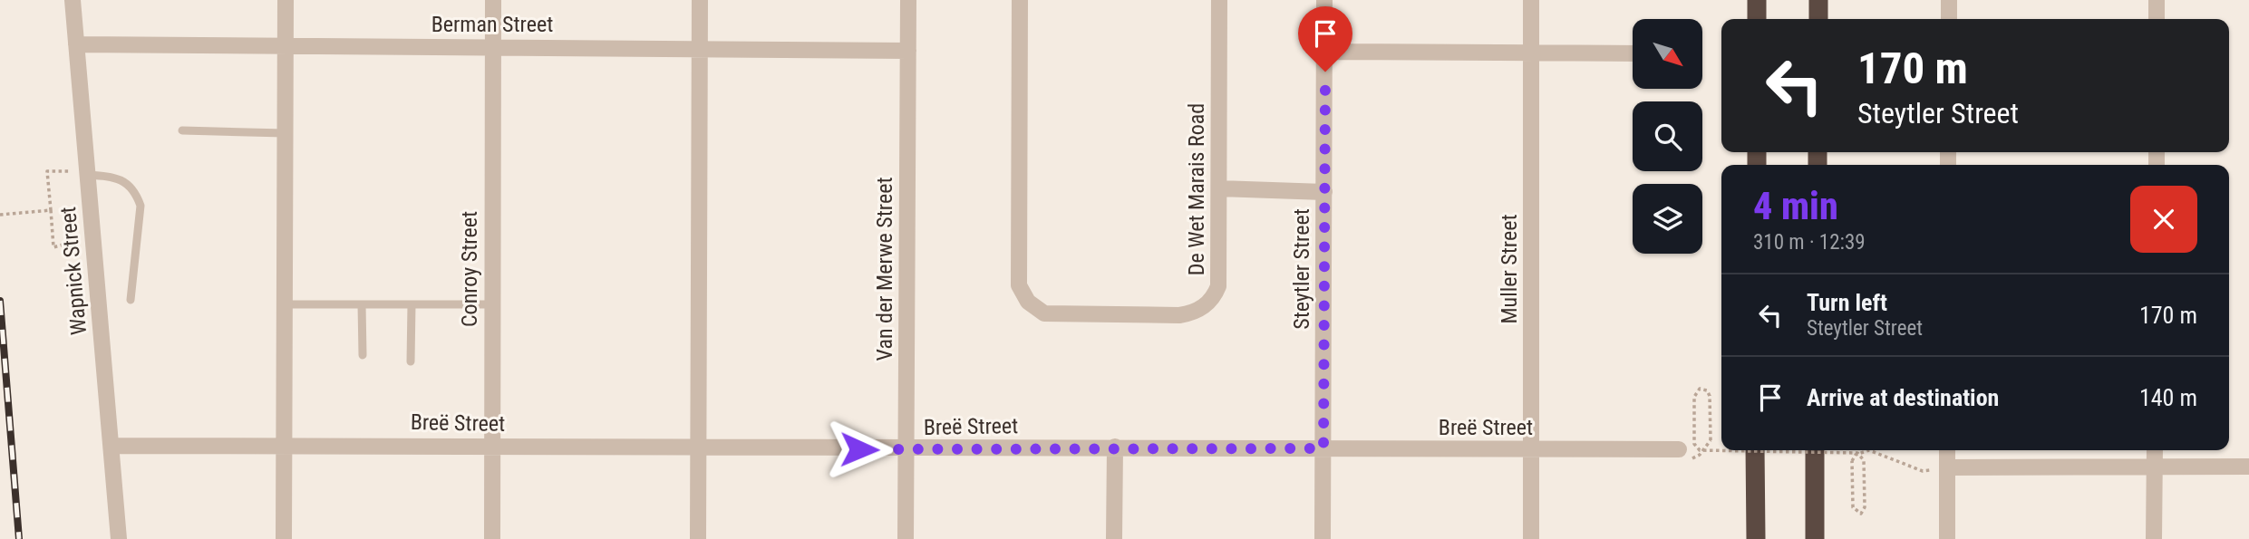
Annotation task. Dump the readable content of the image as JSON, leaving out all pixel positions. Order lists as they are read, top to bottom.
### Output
{
  "streets": {
    "street": [
      "Berman Street",
      "De Wet Marais Road",
      "Conroy Street",
      "Van der Merwe Street",
      "Steytler Street",
      "Muller Street",
      "Wapnick Street",
      "Breë Street"
    ]
  },
  "crossings": [
    ["Berman Street", "Conroy Street"],
    ["Berman Street", "Van der Merwe Street"],
    ["Berman Street", "Wapnick Street"],
    ["Conroy Street", "Breë Street"],
    ["Van der Merwe Street", "Breë Street"],
    ["Steytler Street", "Breë Street"],
    ["Muller Street", "Breë Street"],
    ["Wapnick Street", "Breë Street"]
  ],
  "north": "bottom right",
  "page": {
    "turn": ["170 m", "Steytler Street"],
    "heading": ["4 min", "310 m · 12:39"],
    "list": [
      {
        "name": "Turn left",
        "note": "Steytler Street",
        "value": "170 m"
      },
      {
        "name": "Arrive at destination",
        "value": "140 m"
      }
    ]
  }
}
